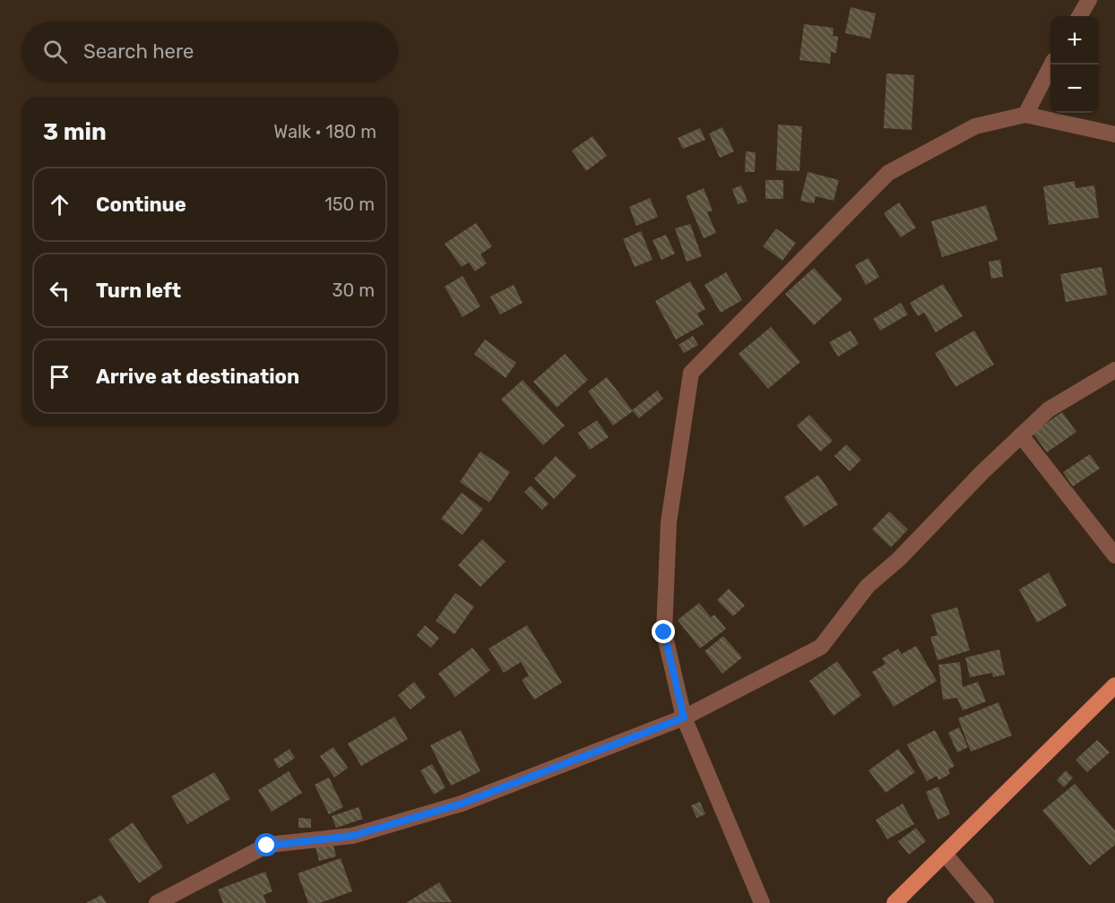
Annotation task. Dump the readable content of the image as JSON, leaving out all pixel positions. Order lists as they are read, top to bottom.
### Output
{
  "page": {
    "map_buttons": ["+", "−"],
    "search": "Search here",
    "heading": ["3 min", "Walk · 180 m"],
    "list": [
      ["Continue", "150 m"],
      ["Turn left", "30 m"],
      "Arrive at destination"
    ]
  }
}
